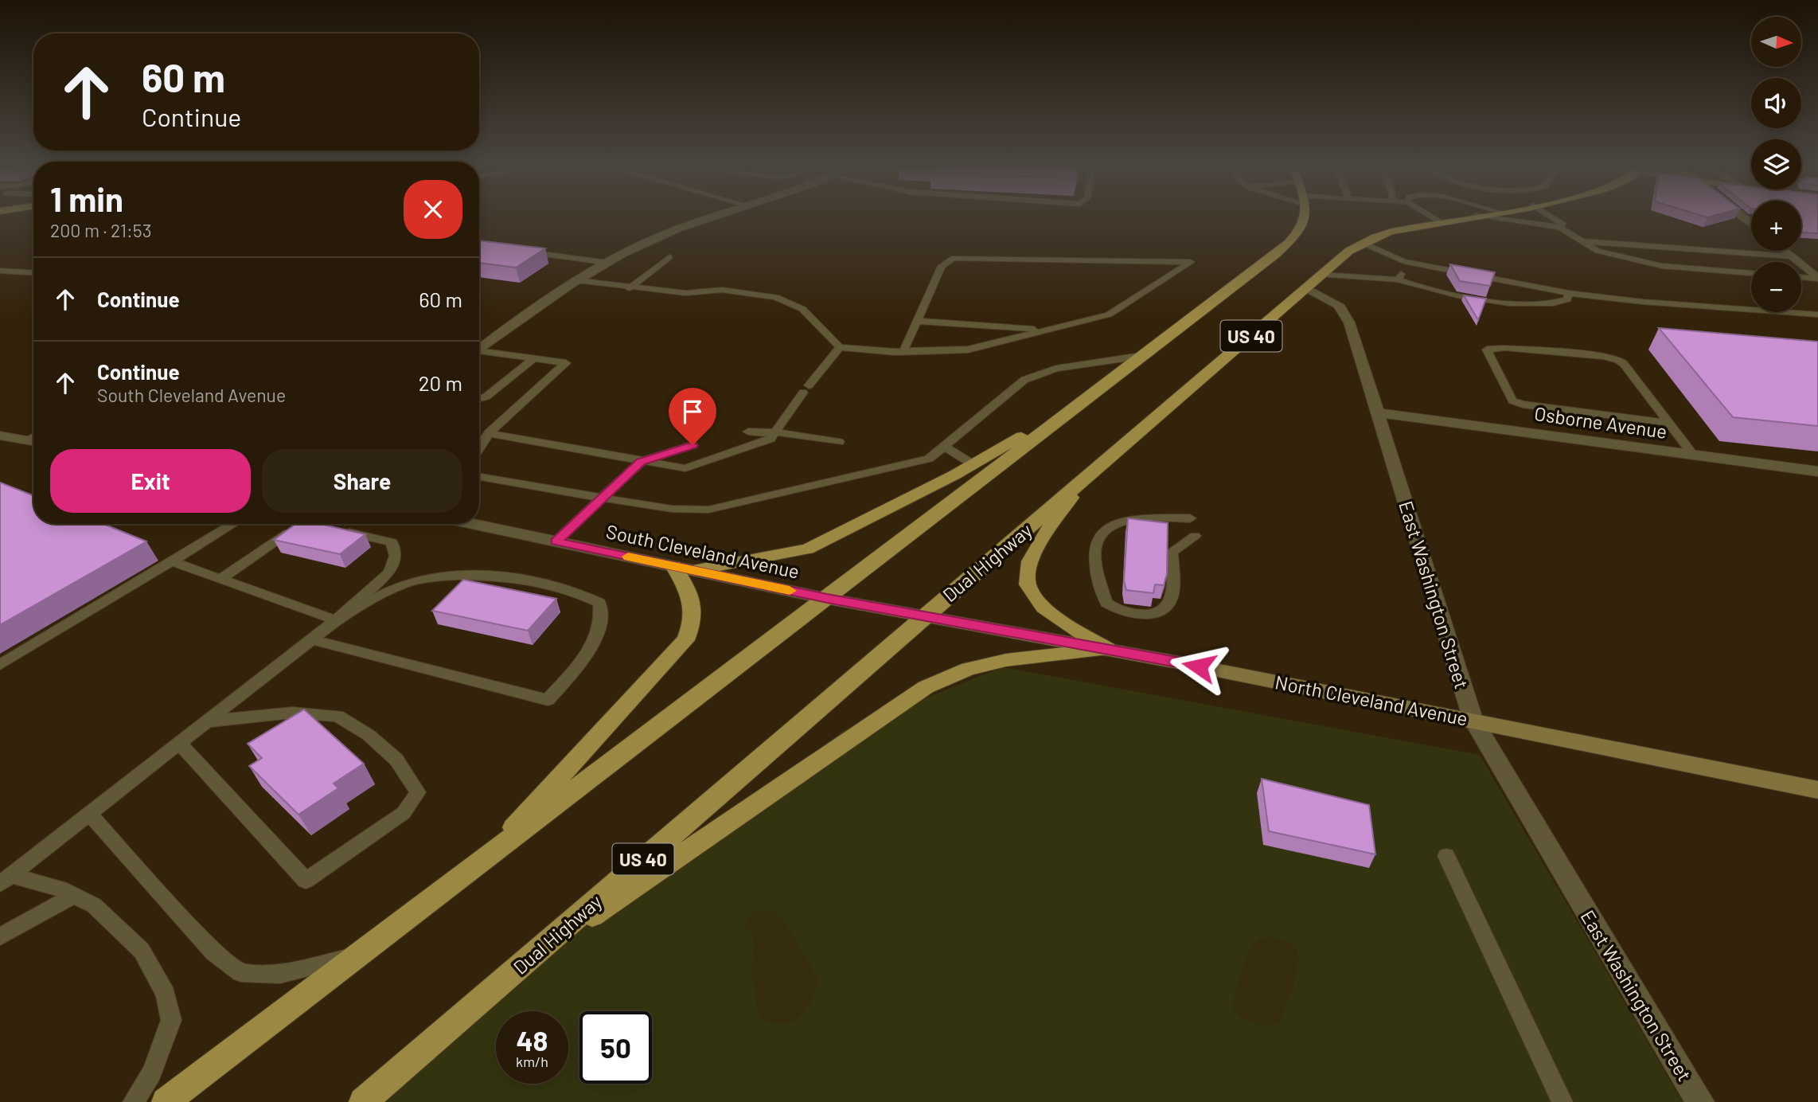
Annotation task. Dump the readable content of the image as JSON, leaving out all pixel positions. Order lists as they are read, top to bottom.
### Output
{
  "streets": {
    "main road": ["US 40", "Dual Highway", "North Cleveland Avenue"],
    "street": ["Osborne Avenue", "South Cleveland Avenue", "East Washington Street"]
  },
  "crossings": [
    ["US 40", "South Cleveland Avenue"],
    ["US 40", "North Cleveland Avenue"],
    ["Osborne Avenue", "East Washington Street"],
    ["South Cleveland Avenue", "North Cleveland Avenue"],
    ["Dual Highway", "East Washington Street"],
    ["Dual Highway", "North Cleveland Avenue"],
    ["East Washington Street", "North Cleveland Avenue"]
  ],
  "north": "right",
  "page": {
    "map_buttons": ["+", "−"],
    "turn": ["60 m", "Continue"],
    "heading": ["1 min", "200 m · 21:53"],
    "list": [
      {
        "name": "Continue",
        "value": "60 m"
      },
      {
        "name": "Continue",
        "note": "South Cleveland Avenue",
        "value": "20 m"
      }
    ],
    "buttons": ["Exit", "Share"],
    "speed": "48 km/h",
    "limit": "50"
  }
}
